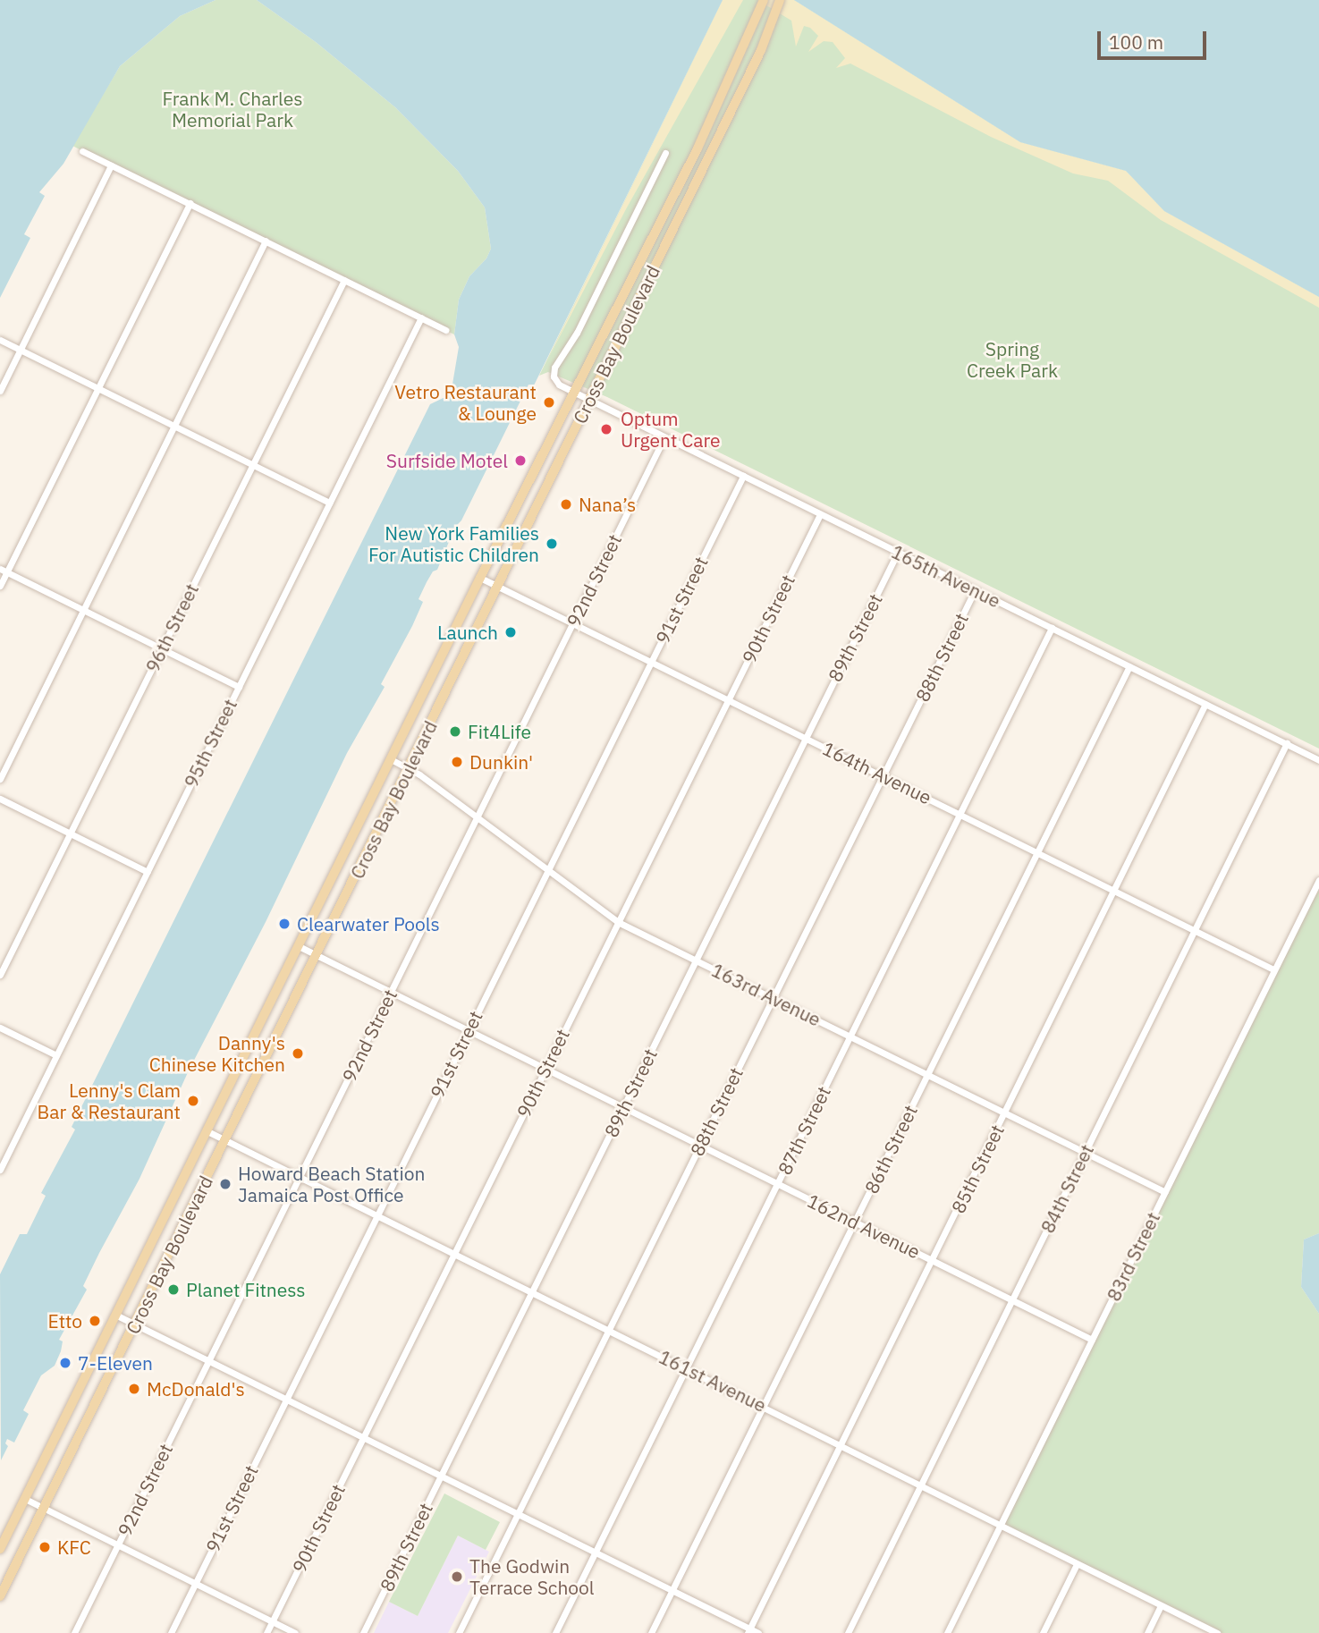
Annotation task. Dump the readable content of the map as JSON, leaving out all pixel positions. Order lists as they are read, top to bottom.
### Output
{
  "streets": {
    "main road": ["Cross Bay Boulevard"],
    "street": [
      "165th Avenue",
      "92nd Street",
      "91st Street",
      "90th Street",
      "96th Street",
      "89th Street",
      "88th Street",
      "95th Street",
      "164th Avenue",
      "163rd Avenue",
      "87th Street",
      "86th Street",
      "85th Street",
      "84th Street",
      "162nd Avenue",
      "83rd Street",
      "161st Avenue"
    ]
  },
  "crossings": [
    ["Cross Bay Boulevard", "165th Avenue"],
    ["Cross Bay Boulevard", "164th Avenue"],
    ["Cross Bay Boulevard", "163rd Avenue"],
    ["Cross Bay Boulevard", "162nd Avenue"],
    ["Cross Bay Boulevard", "161st Avenue"],
    ["165th Avenue", "92nd Street"],
    ["165th Avenue", "91st Street"],
    ["165th Avenue", "90th Street"],
    ["165th Avenue", "89th Street"],
    ["165th Avenue", "88th Street"],
    ["165th Avenue", "87th Street"],
    ["165th Avenue", "86th Street"],
    ["165th Avenue", "85th Street"],
    ["165th Avenue", "84th Street"],
    ["92nd Street", "164th Avenue"],
    ["92nd Street", "163rd Avenue"],
    ["92nd Street", "162nd Avenue"],
    ["92nd Street", "161st Avenue"],
    ["91st Street", "164th Avenue"],
    ["91st Street", "163rd Avenue"],
    ["91st Street", "162nd Avenue"],
    ["91st Street", "161st Avenue"],
    ["90th Street", "164th Avenue"],
    ["90th Street", "163rd Avenue"],
    ["90th Street", "162nd Avenue"],
    ["90th Street", "161st Avenue"],
    ["89th Street", "164th Avenue"],
    ["89th Street", "163rd Avenue"],
    ["89th Street", "162nd Avenue"],
    ["89th Street", "161st Avenue"],
    ["88th Street", "164th Avenue"],
    ["88th Street", "163rd Avenue"],
    ["88th Street", "162nd Avenue"],
    ["88th Street", "161st Avenue"],
    ["164th Avenue", "87th Street"],
    ["164th Avenue", "86th Street"],
    ["164th Avenue", "85th Street"],
    ["164th Avenue", "84th Street"],
    ["164th Avenue", "83rd Street"],
    ["163rd Avenue", "87th Street"],
    ["163rd Avenue", "86th Street"],
    ["163rd Avenue", "85th Street"],
    ["163rd Avenue", "84th Street"],
    ["163rd Avenue", "83rd Street"],
    ["87th Street", "162nd Avenue"],
    ["87th Street", "161st Avenue"],
    ["86th Street", "162nd Avenue"],
    ["86th Street", "161st Avenue"],
    ["85th Street", "162nd Avenue"],
    ["85th Street", "161st Avenue"],
    ["84th Street", "162nd Avenue"],
    ["84th Street", "161st Avenue"],
    ["162nd Avenue", "83rd Street"],
    ["83rd Street", "161st Avenue"]
  ],
  "parks": ["Frank M. Charles Memorial Park", "Spring Creek Park"],
  "places": [
    "Vetro Restaurant & Lounge",
    "Optum Urgent Care",
    "Surfside Motel",
    "Nana’s",
    "New York Families For Autistic Children",
    "Launch",
    "Fit4Life",
    "Dunkin'",
    "Clearwater Pools",
    "Danny's Chinese Kitchen",
    "Lenny's Clam Bar & Restaurant",
    "Howard Beach Station Jamaica Post Office",
    "Planet Fitness",
    "Etto",
    "7-Eleven",
    "McDonald's",
    "KFC",
    "The Godwin Terrace School"
  ],
  "scale_bar": "100 m"
}
